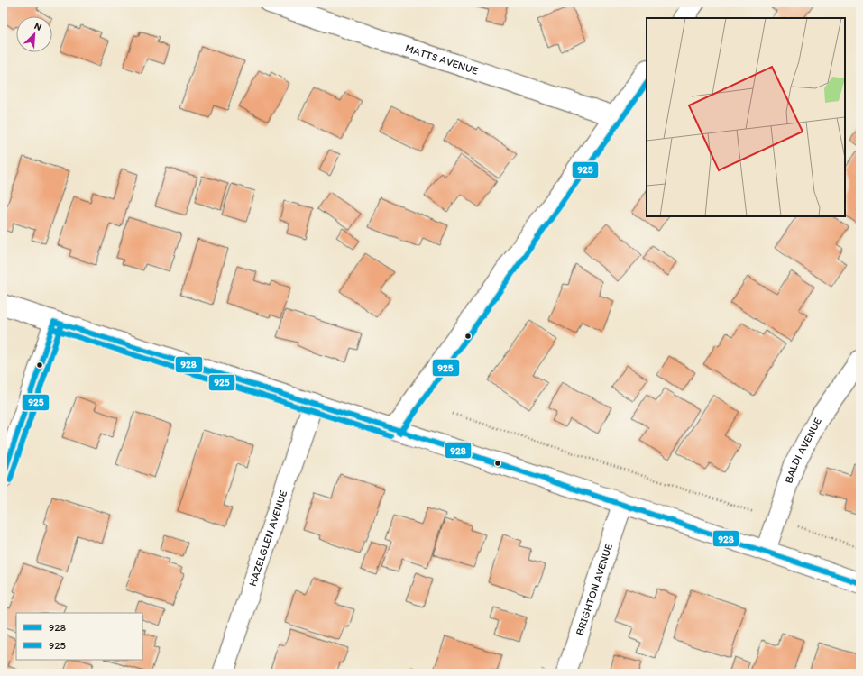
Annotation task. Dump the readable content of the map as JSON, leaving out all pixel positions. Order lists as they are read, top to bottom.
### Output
{
  "streets": {
    "street": [
      "MATTS AVENUE",
      "BALDI AVENUE",
      "HAZELGLEN AVENUE",
      "BRIGHTON AVENUE"
    ]
  },
  "lines": ["transit line 925", "transit line 928"],
  "legend": ["928", "925"],
  "north": "top right"
}
